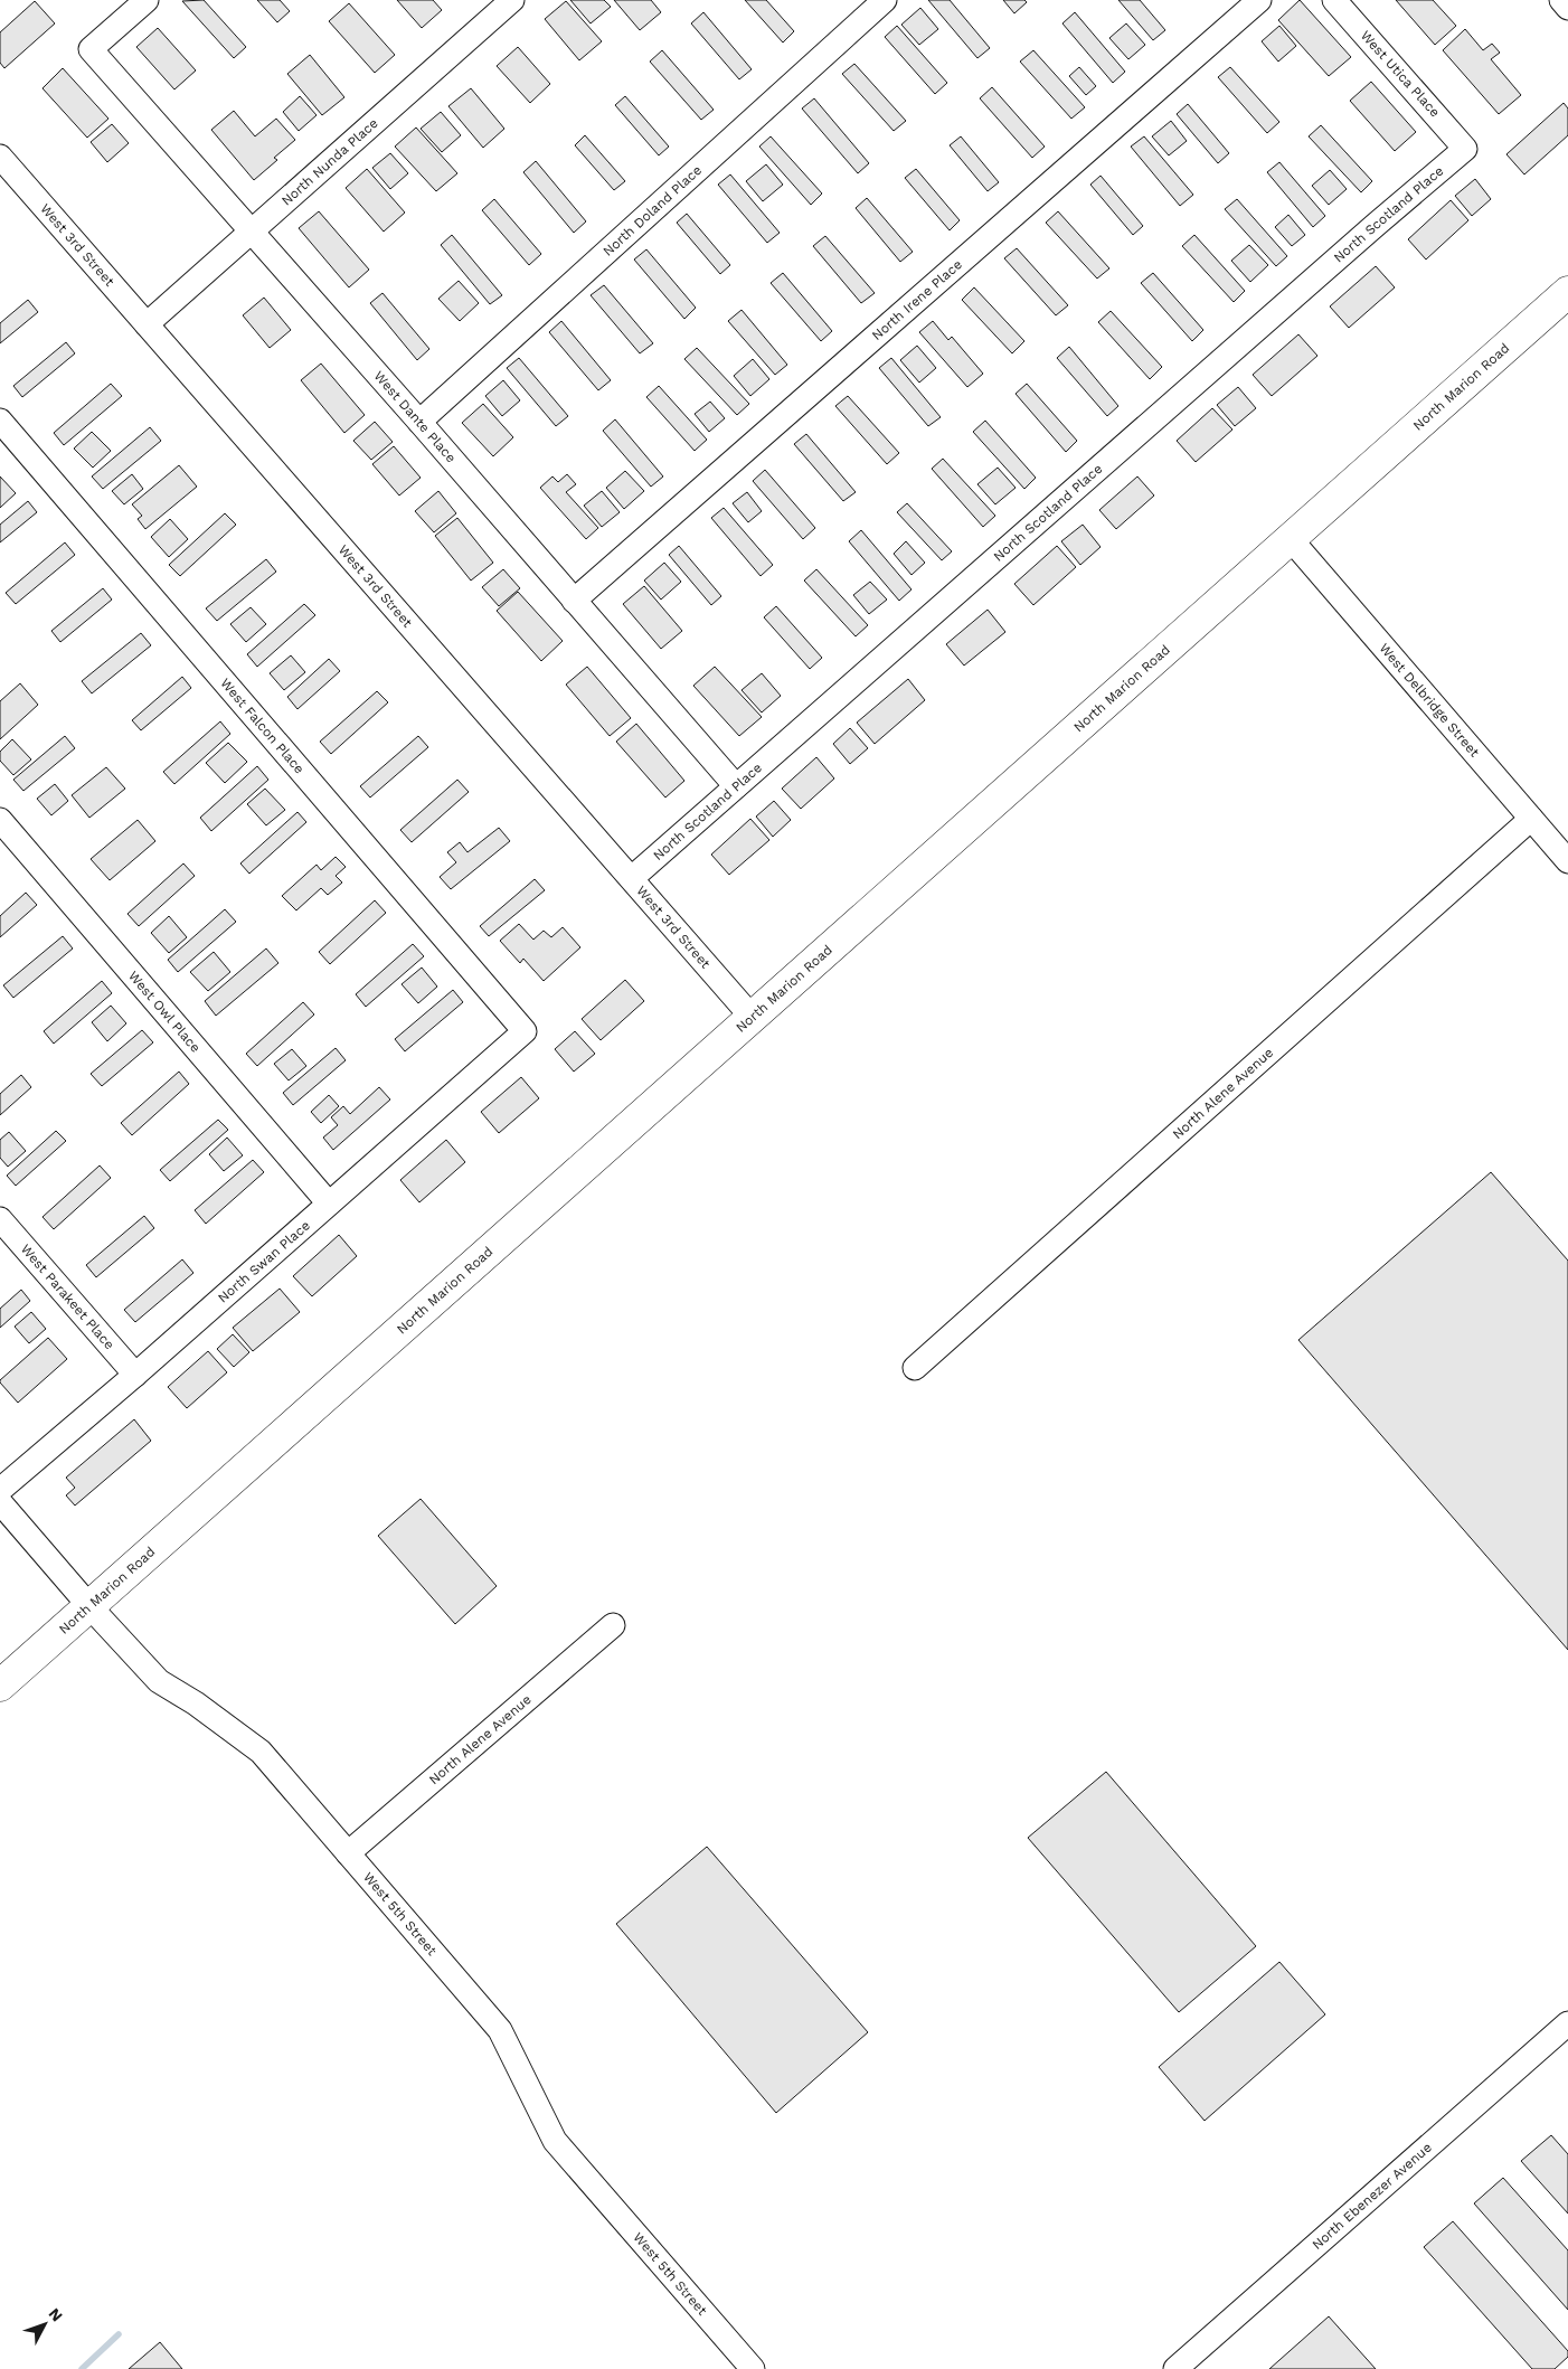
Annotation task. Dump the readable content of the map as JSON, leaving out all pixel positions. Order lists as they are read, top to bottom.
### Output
{
  "streets": {
    "main road": ["North Marion Road"],
    "street": [
      "West Utica Place",
      "North Nunda Place",
      "North Doland Place",
      "North Scotland Place",
      "West 3rd Street",
      "North Irene Place",
      "West Dante Place",
      "West Delbridge Street",
      "West Falcon Place",
      "West Owl Place",
      "North Alene Avenue",
      "North Swan Place",
      "West Parakeet Place",
      "West 5th Street",
      "North Ebenezer Avenue"
    ]
  },
  "crossings": [
    ["West Utica Place", "North Scotland Place"],
    ["North Nunda Place", "West 3rd Street"],
    ["North Nunda Place", "West Dante Place"],
    ["North Doland Place", "West Dante Place"],
    ["North Scotland Place", "West 3rd Street"],
    ["North Scotland Place", "West Dante Place"],
    ["West 3rd Street", "North Marion Road"],
    ["North Irene Place", "West Dante Place"],
    ["North Marion Road", "West Delbridge Street"],
    ["North Marion Road", "West 5th Street"],
    ["West Delbridge Street", "North Alene Avenue"],
    ["West Falcon Place", "North Swan Place"],
    ["West Owl Place", "North Swan Place"],
    ["North Alene Avenue", "West 5th Street"],
    ["North Swan Place", "West Parakeet Place"]
  ],
  "north": "top right"
}
